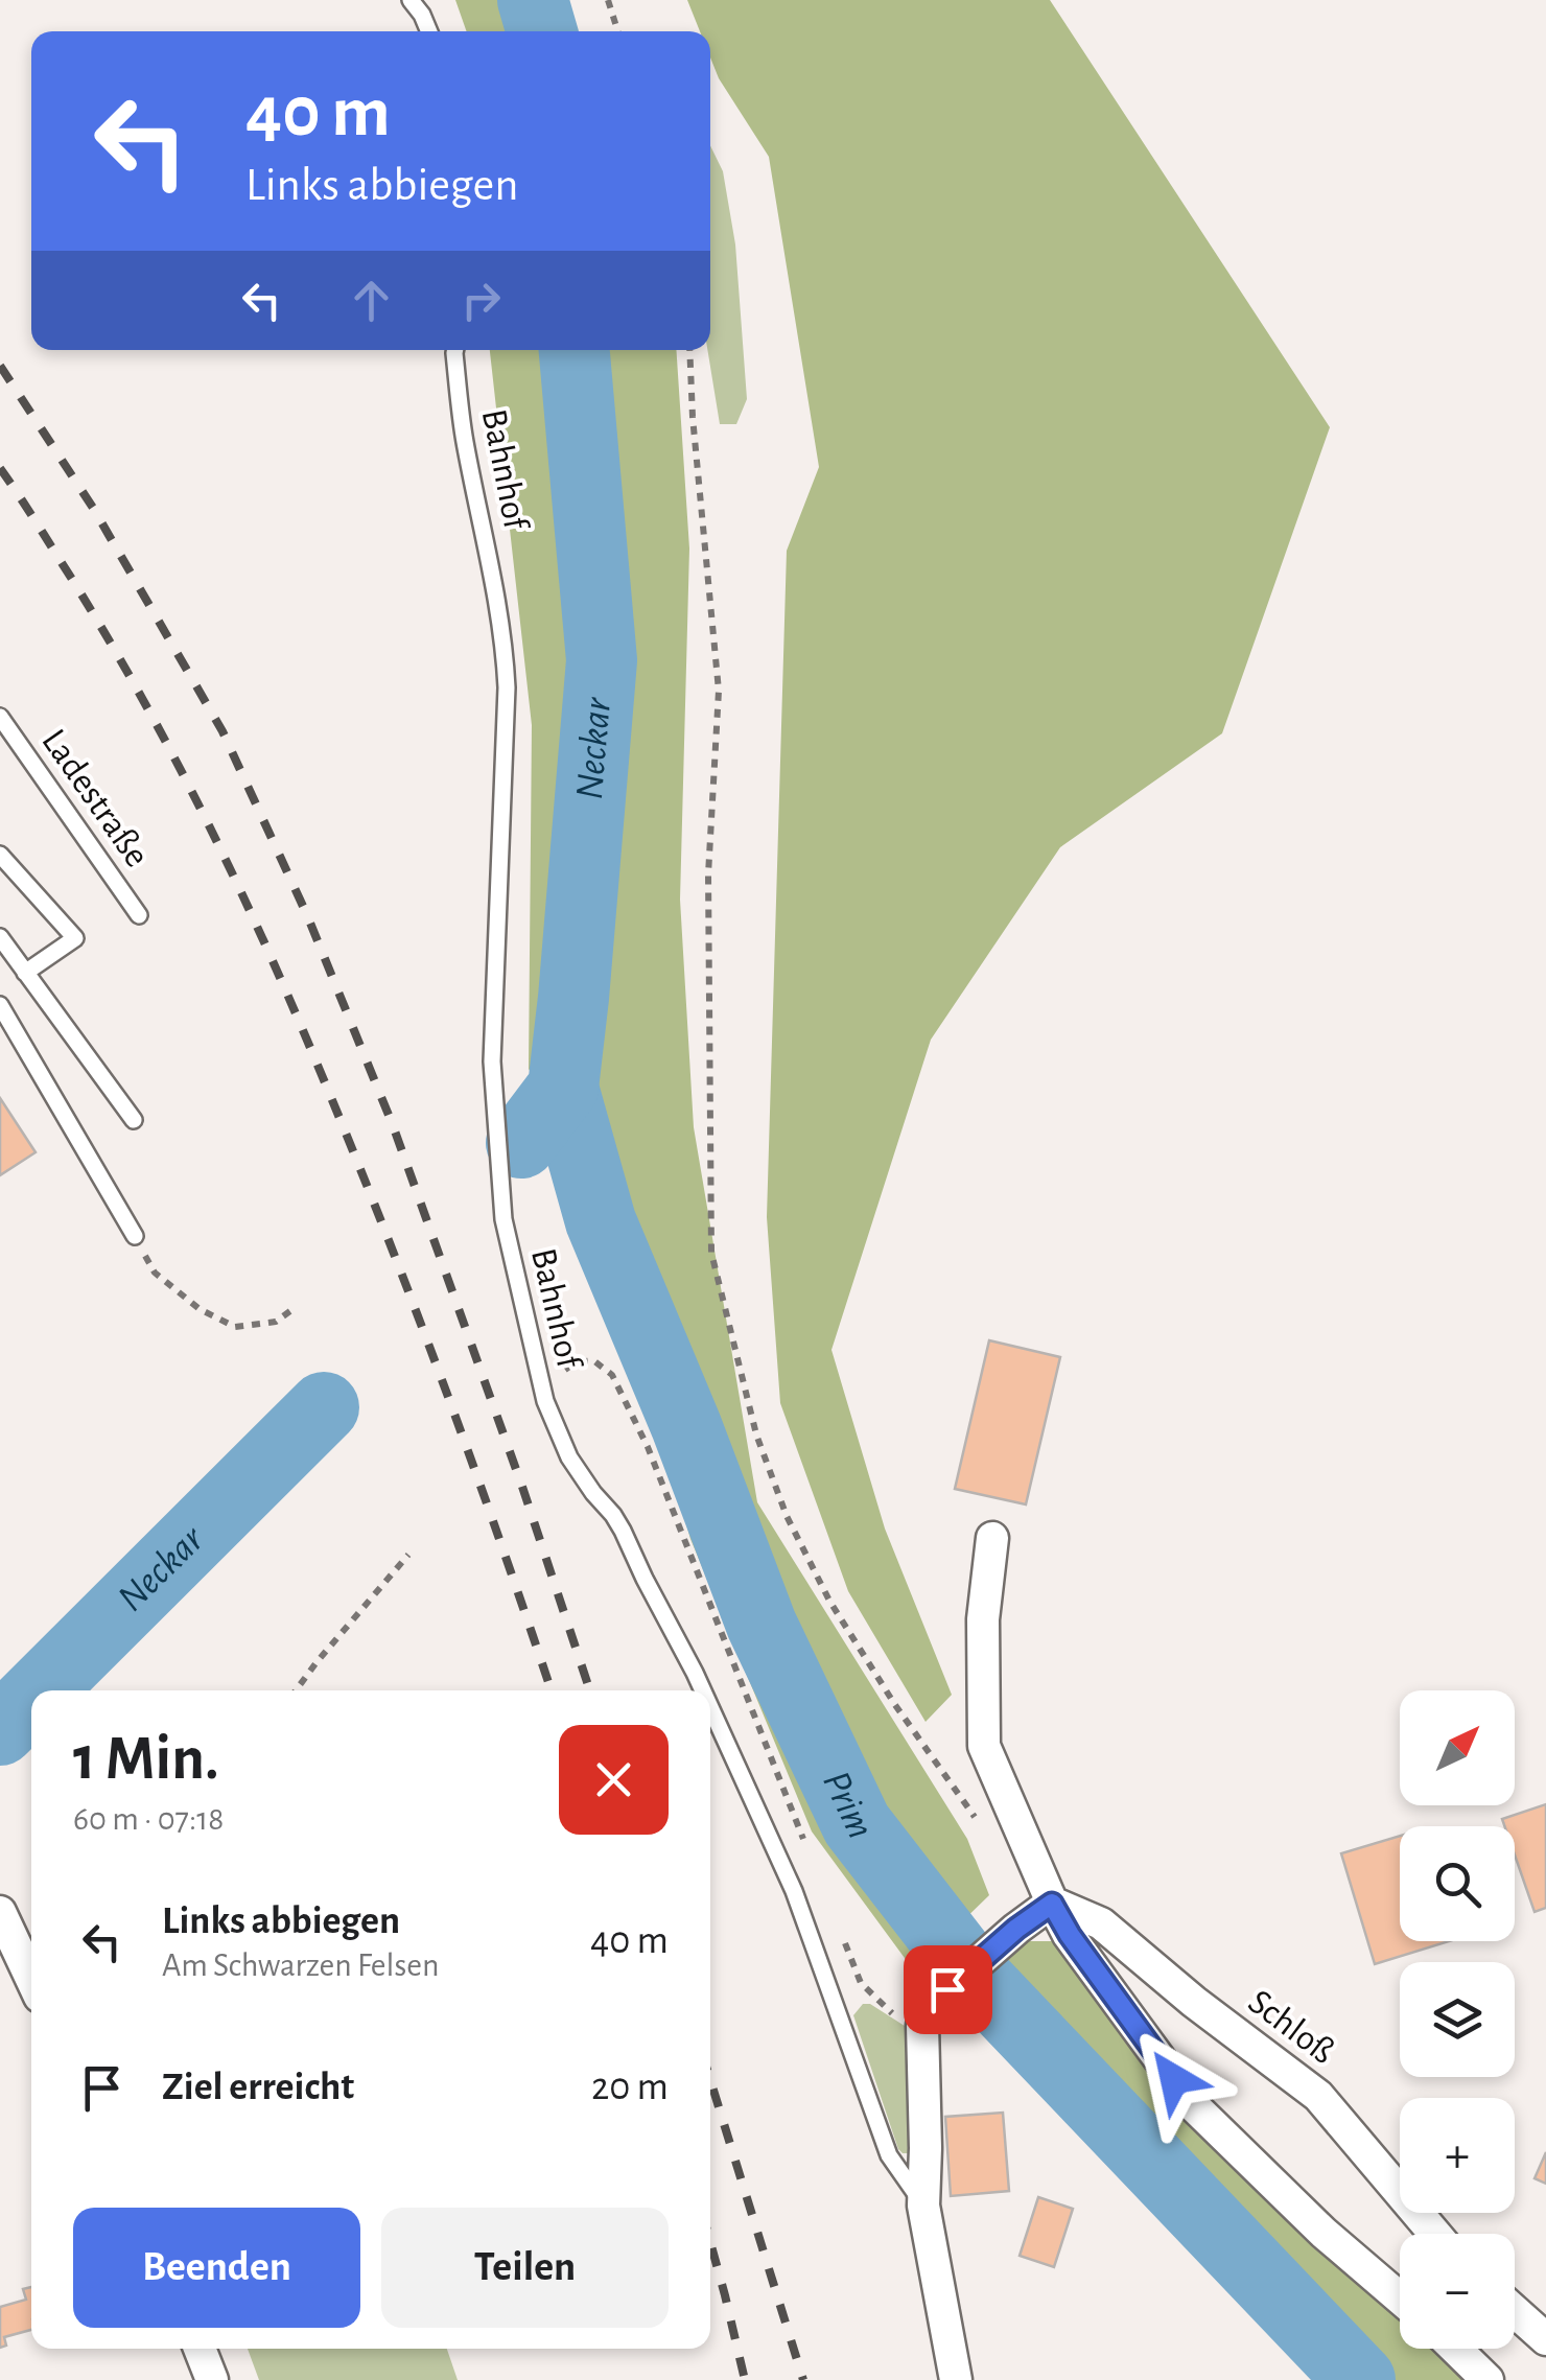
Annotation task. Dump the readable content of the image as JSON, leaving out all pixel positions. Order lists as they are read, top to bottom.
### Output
{
  "streets": {
    "street": ["Schloß"],
    "lane": ["Bahnhof", "Ladestraße"]
  },
  "water": ["Neckar", "Prim"],
  "north": "top right",
  "page": {
    "turn": ["40 m", "Links abbiegen"],
    "map_buttons": ["+", "−"],
    "heading": ["1 Min.", "60 m · 07:18"],
    "list": [
      {
        "name": "Links abbiegen",
        "note": "Am Schwarzen Felsen",
        "value": "40 m"
      },
      {
        "name": "Ziel erreicht",
        "value": "20 m"
      }
    ],
    "buttons": ["Beenden", "Teilen"]
  }
}
